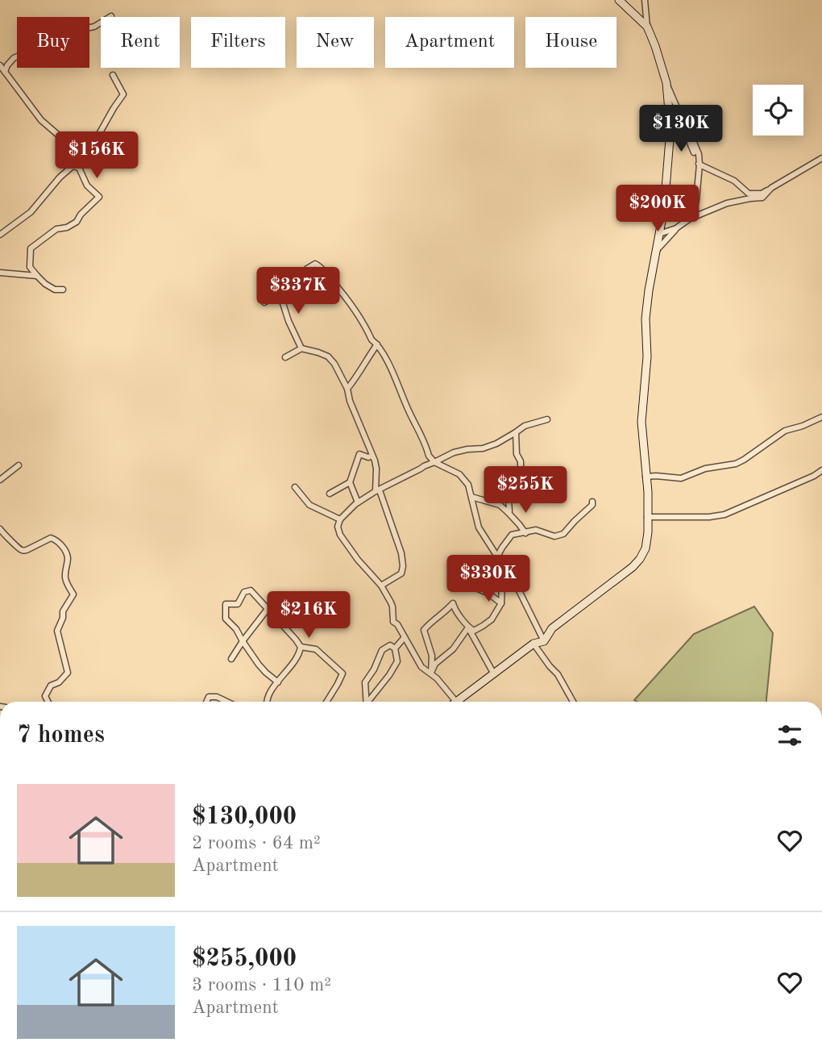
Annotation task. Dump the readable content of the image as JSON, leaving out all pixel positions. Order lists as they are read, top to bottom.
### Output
{
  "page": {
    "chip": [
      "Buy",
      "Rent",
      "Filters",
      "New",
      "Apartment",
      "House"
    ],
    "price": [
      "$130K",
      "$156K",
      "$200K",
      "$337K",
      "$255K",
      "$330K",
      "$216K"
    ],
    "heading": "7 homes",
    "list": [
      {
        "name": "$130,000",
        "note": "2 rooms · 64 m² · Apartment"
      },
      {
        "name": "$255,000",
        "note": "3 rooms · 110 m² · Apartment"
      }
    ]
  }
}
